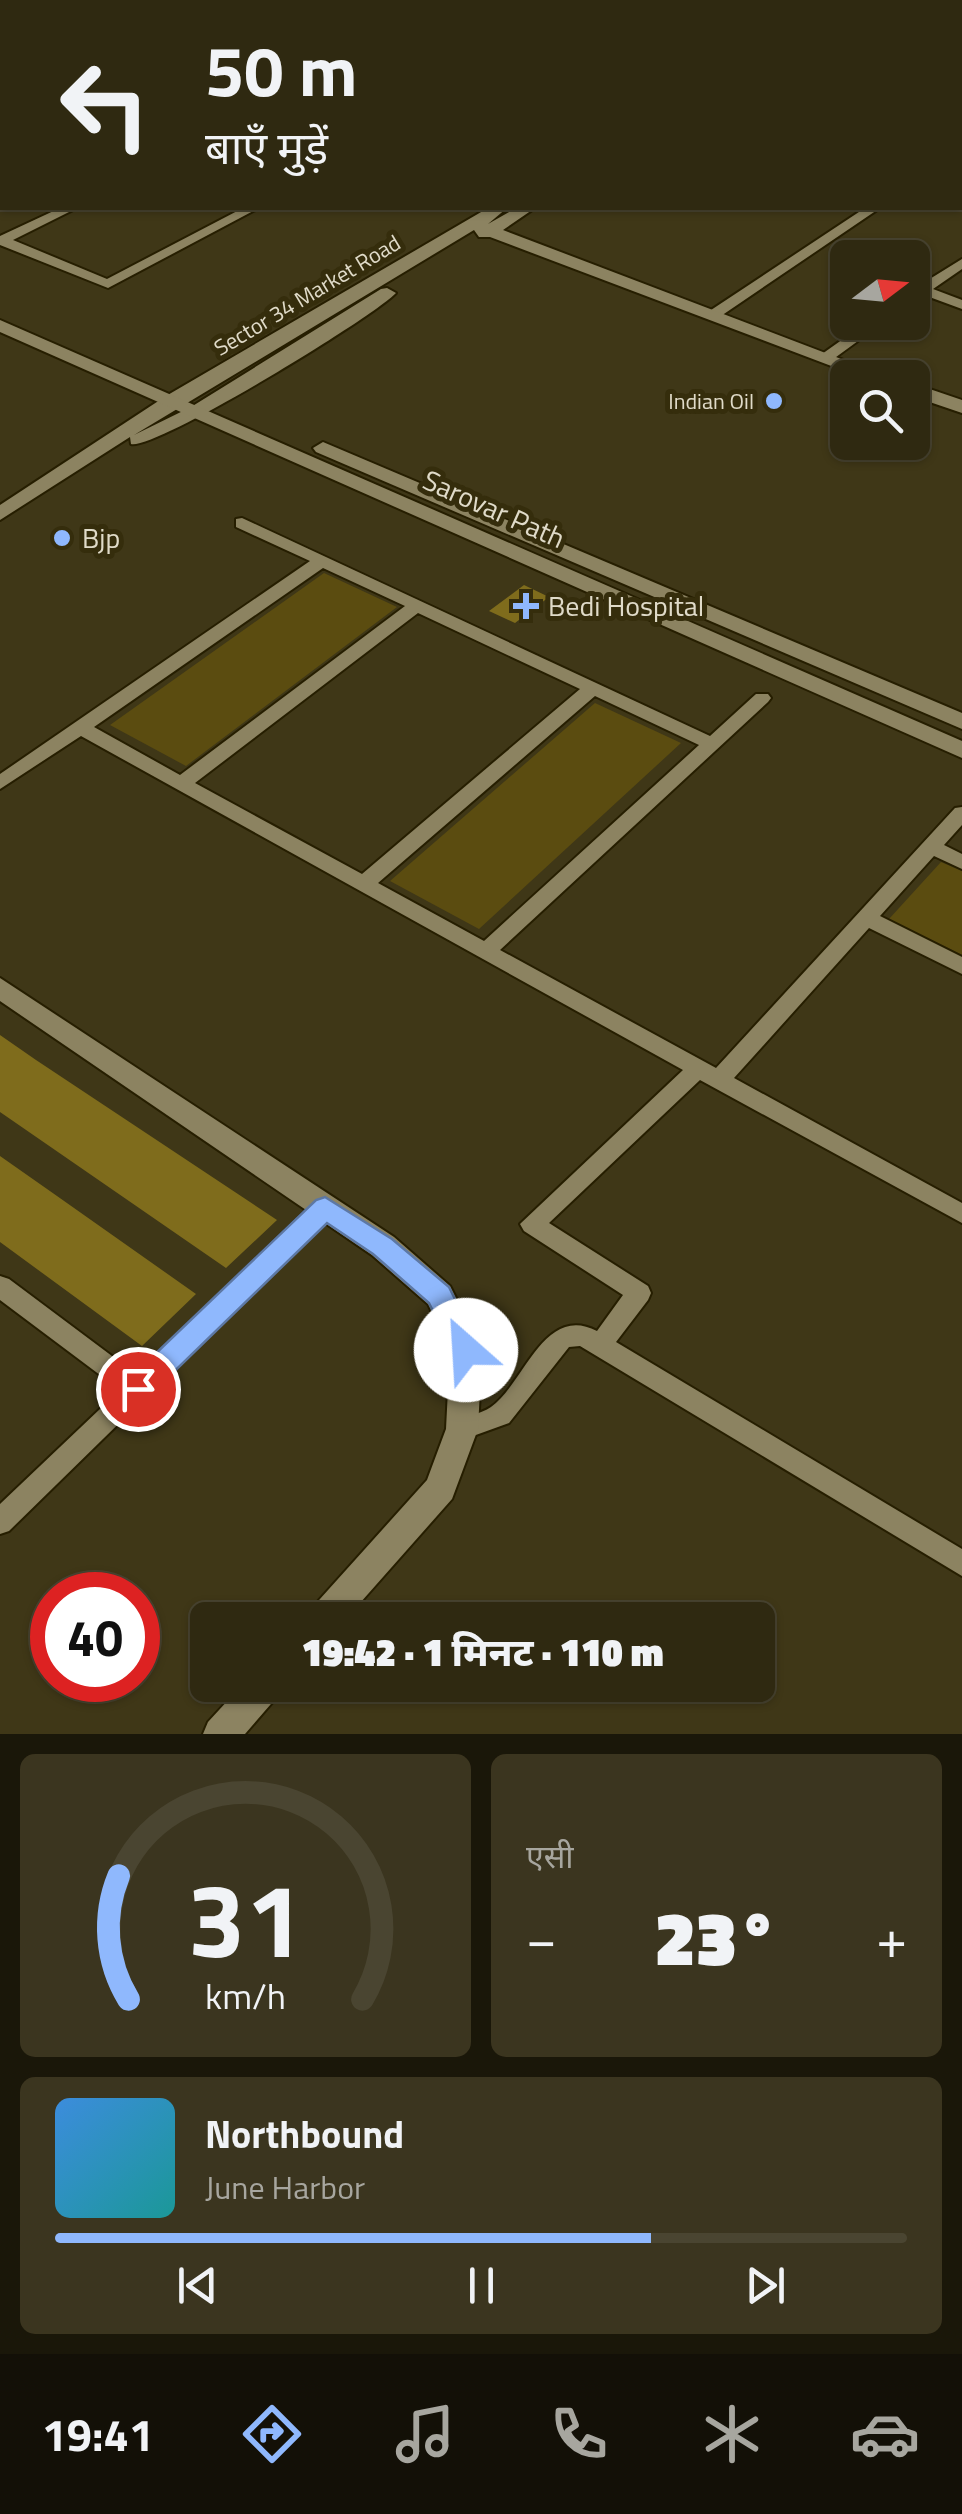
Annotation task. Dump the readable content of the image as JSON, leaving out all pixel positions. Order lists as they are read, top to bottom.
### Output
{
  "streets": {
    "street": ["Sector 34 Market Road", "Sarovar Path"]
  },
  "crossings": [
    ["Sector 34 Market Road", "Sarovar Path"]
  ],
  "places": {
    "other": ["Indian Oil", "Bjp"],
    "health": ["Bedi Hospital"]
  },
  "north": "right",
  "page": {
    "turn": ["50 m", "बाएँ मुड़ें"],
    "limit": "40",
    "trip": "19:42 · 1 मिनट · 110 m",
    "tile": "एसी",
    "heat": ["−", "23°", "+"],
    "song": ["Northbound", "June Harbor"],
    "tabs": "19:41",
    "gauge": ["31", "km/h"]
  }
}
